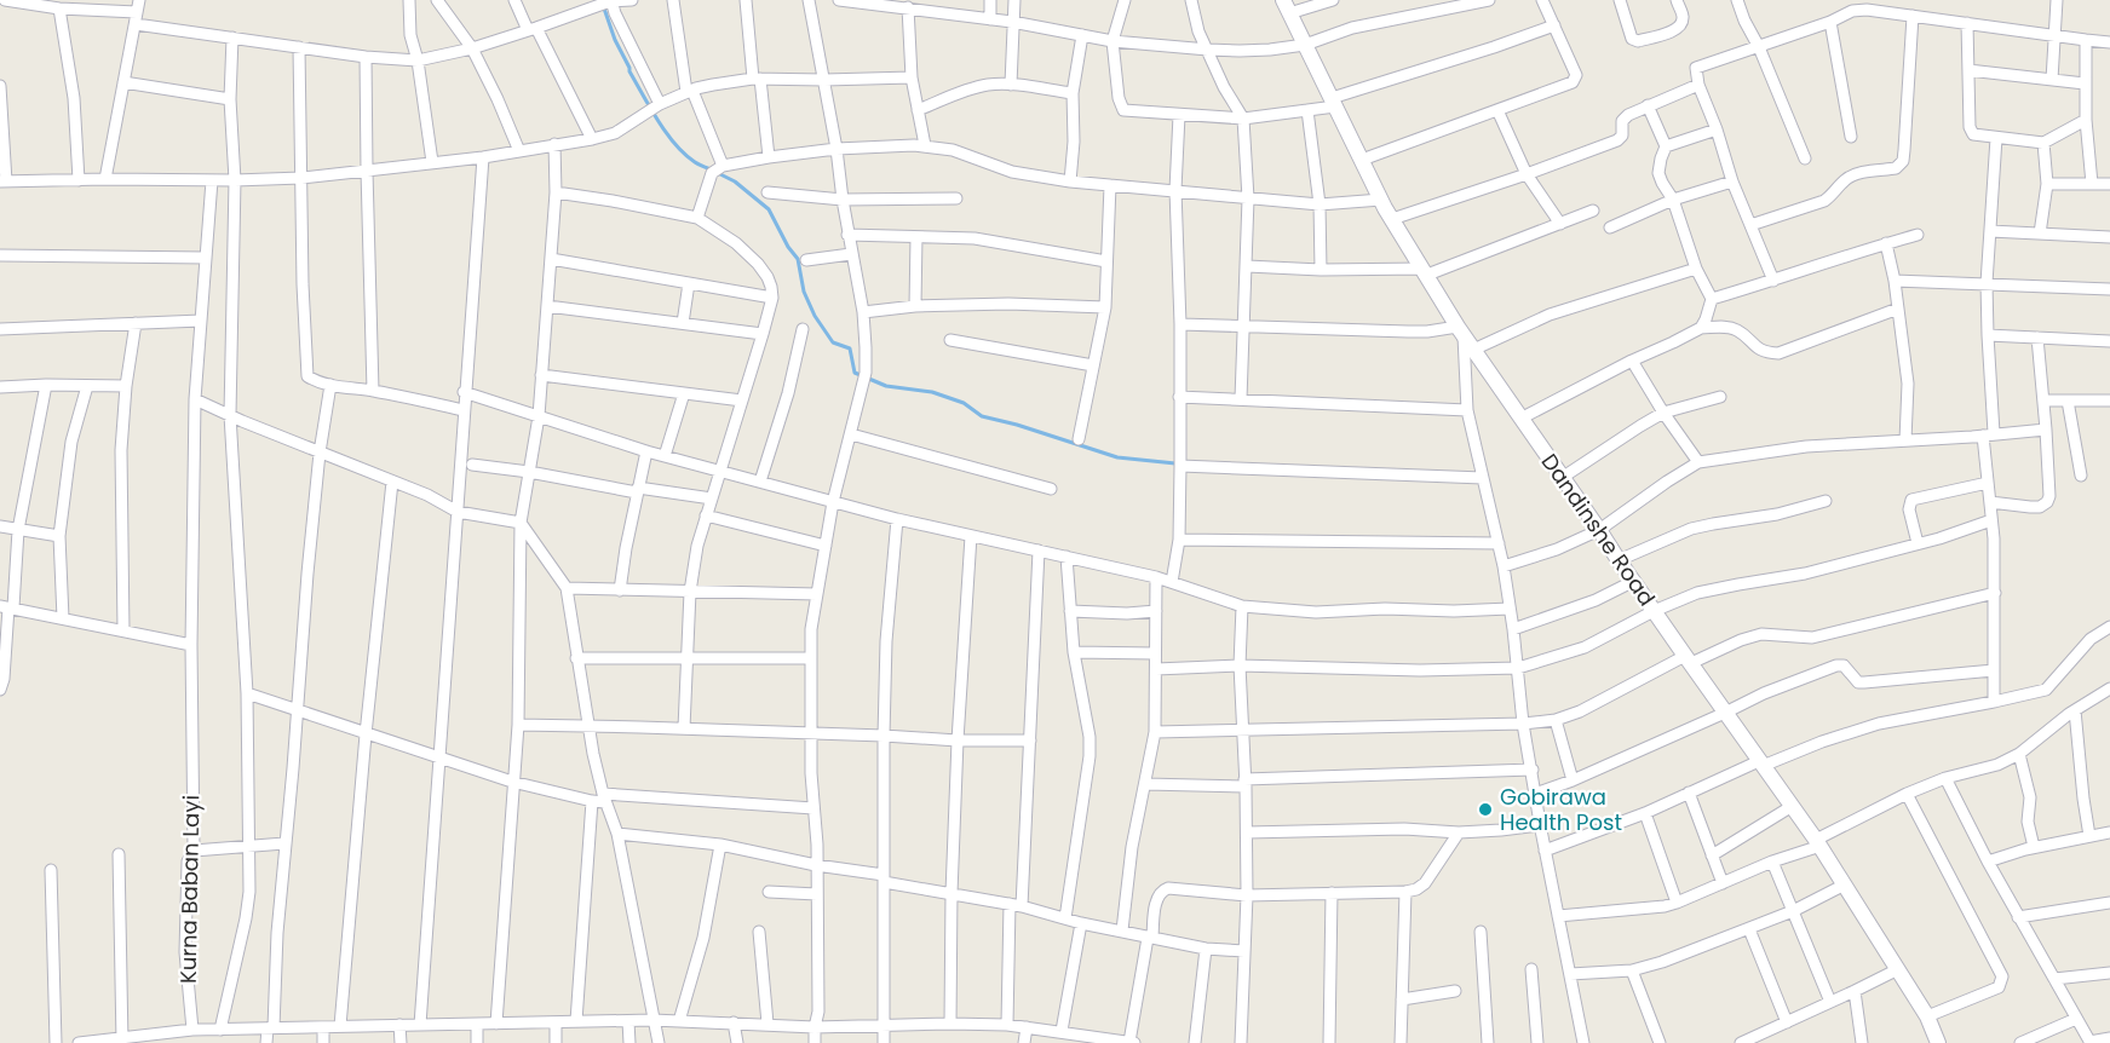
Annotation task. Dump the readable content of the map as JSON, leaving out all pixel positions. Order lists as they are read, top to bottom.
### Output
{
  "streets": {
    "street": ["Dandinshe Road", "Kurna Baban Layi"]
  },
  "places": ["Gobirawa Health Post"]
}
